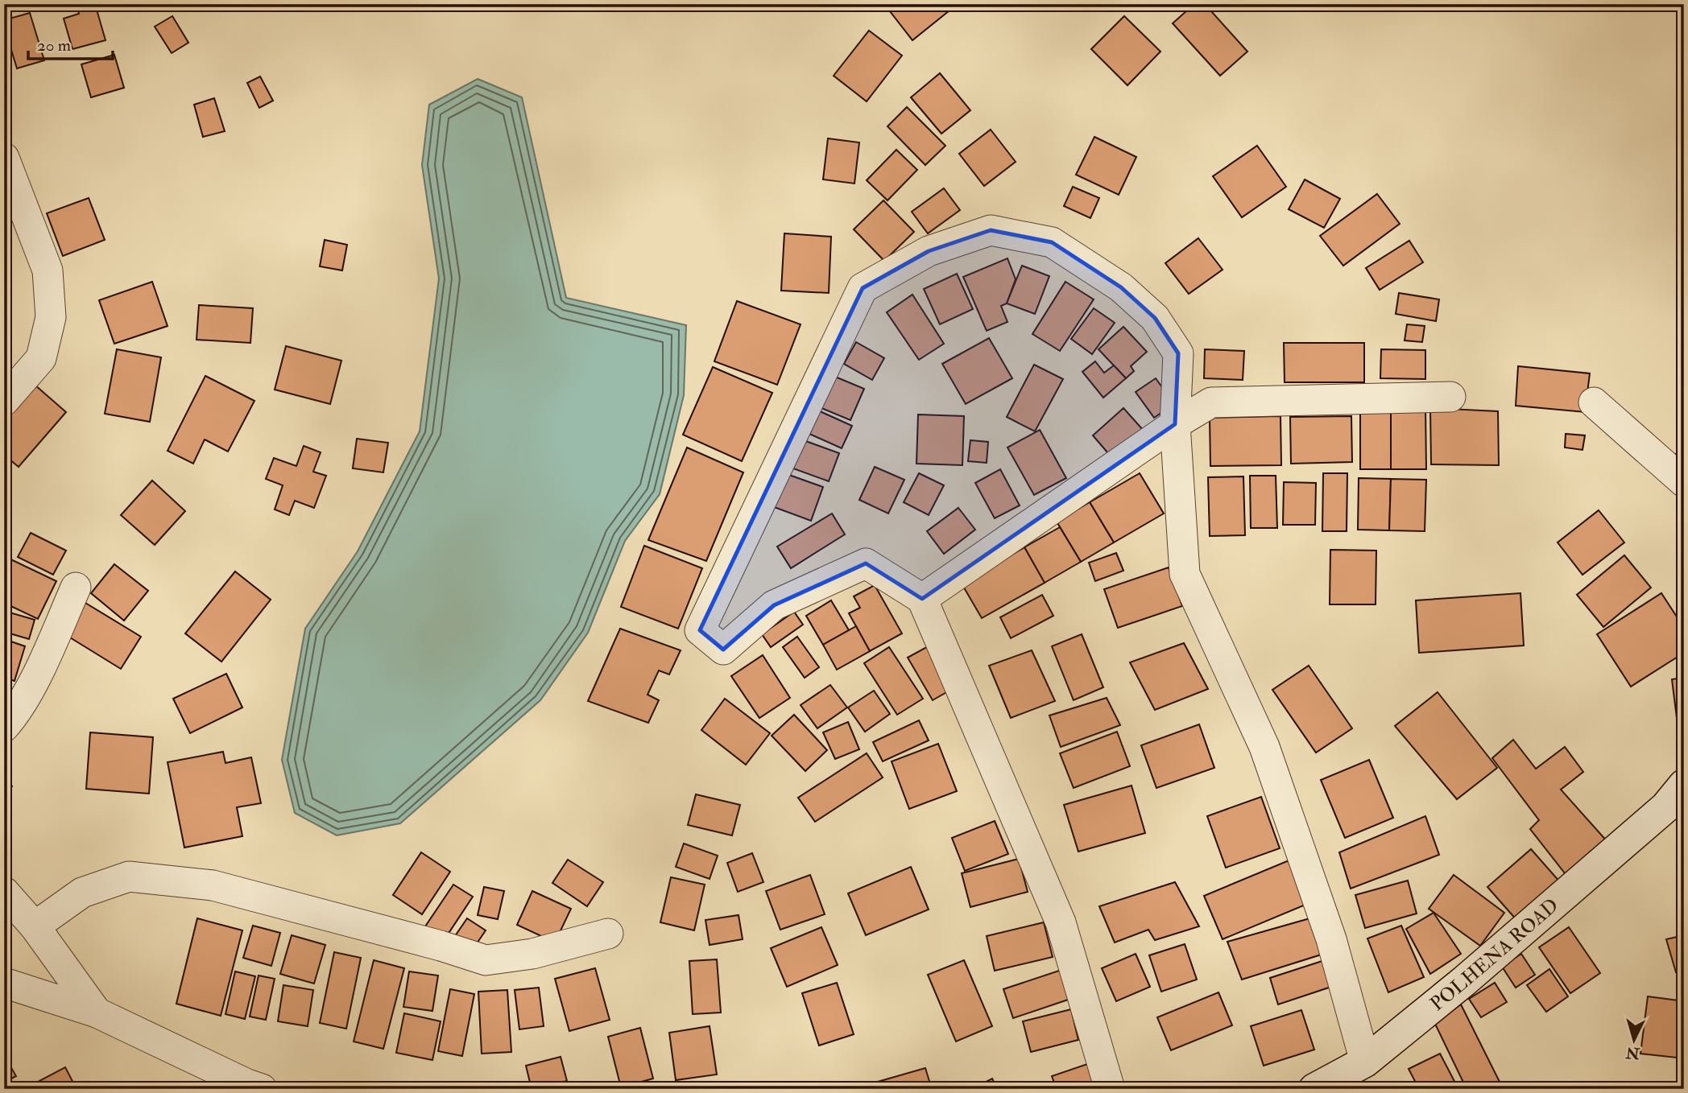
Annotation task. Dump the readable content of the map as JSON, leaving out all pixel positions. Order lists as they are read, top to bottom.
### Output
{
  "streets": {
    "street": ["POLHENA ROAD"]
  },
  "scale_bar": "20 m",
  "north": "bottom"
}
